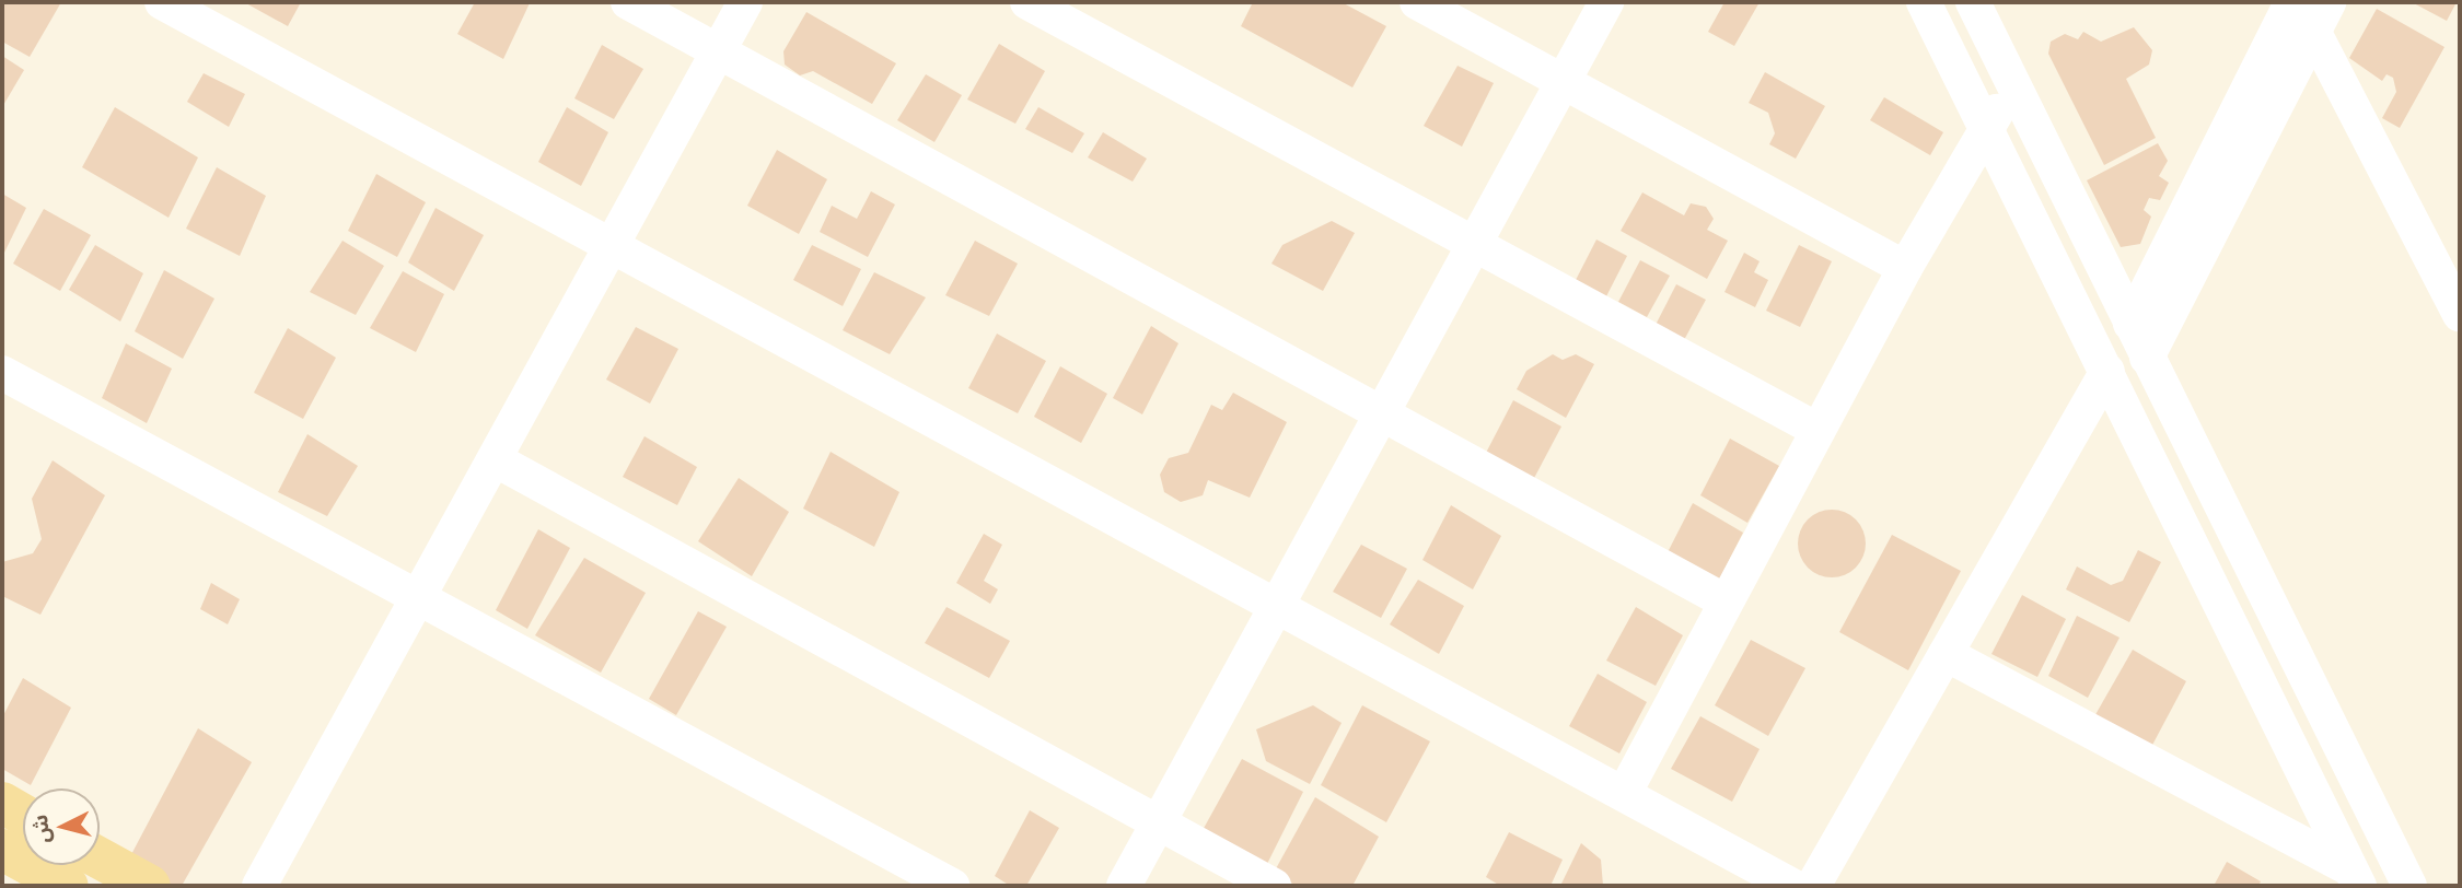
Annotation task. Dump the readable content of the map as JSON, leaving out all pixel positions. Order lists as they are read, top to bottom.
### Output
{
  "north": "left"
}
